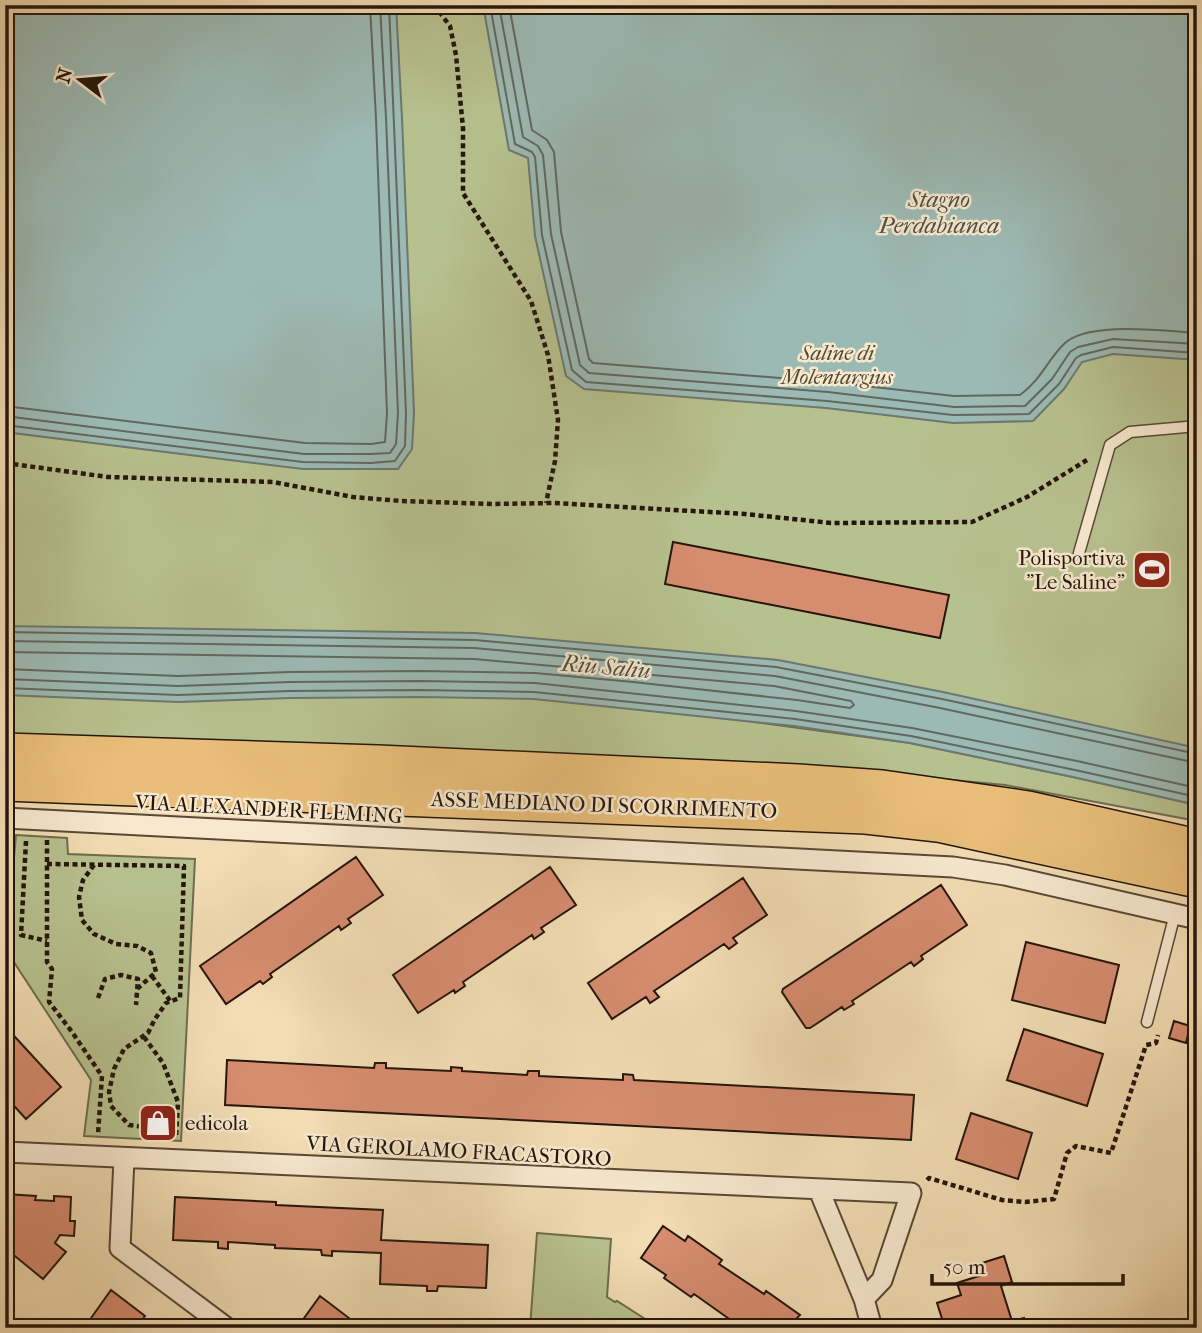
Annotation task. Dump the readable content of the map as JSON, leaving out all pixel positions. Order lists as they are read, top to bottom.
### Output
{
  "streets": {
    "highway": ["ASSE MEDIANO DI SCORRIMENTO"],
    "street": ["VIA ALEXANDER FLEMING", "VIA GEROLAMO FRACASTORO"]
  },
  "water": ["Stagno Perdabianca", "Riu Saliu"],
  "parks": ["Saline di Molentargius"],
  "places": {
    "sports": ["Polisportiva \"Le Saline\""],
    "shop": ["edicola"]
  },
  "scale_bar": "50 m",
  "north": "left"
}
